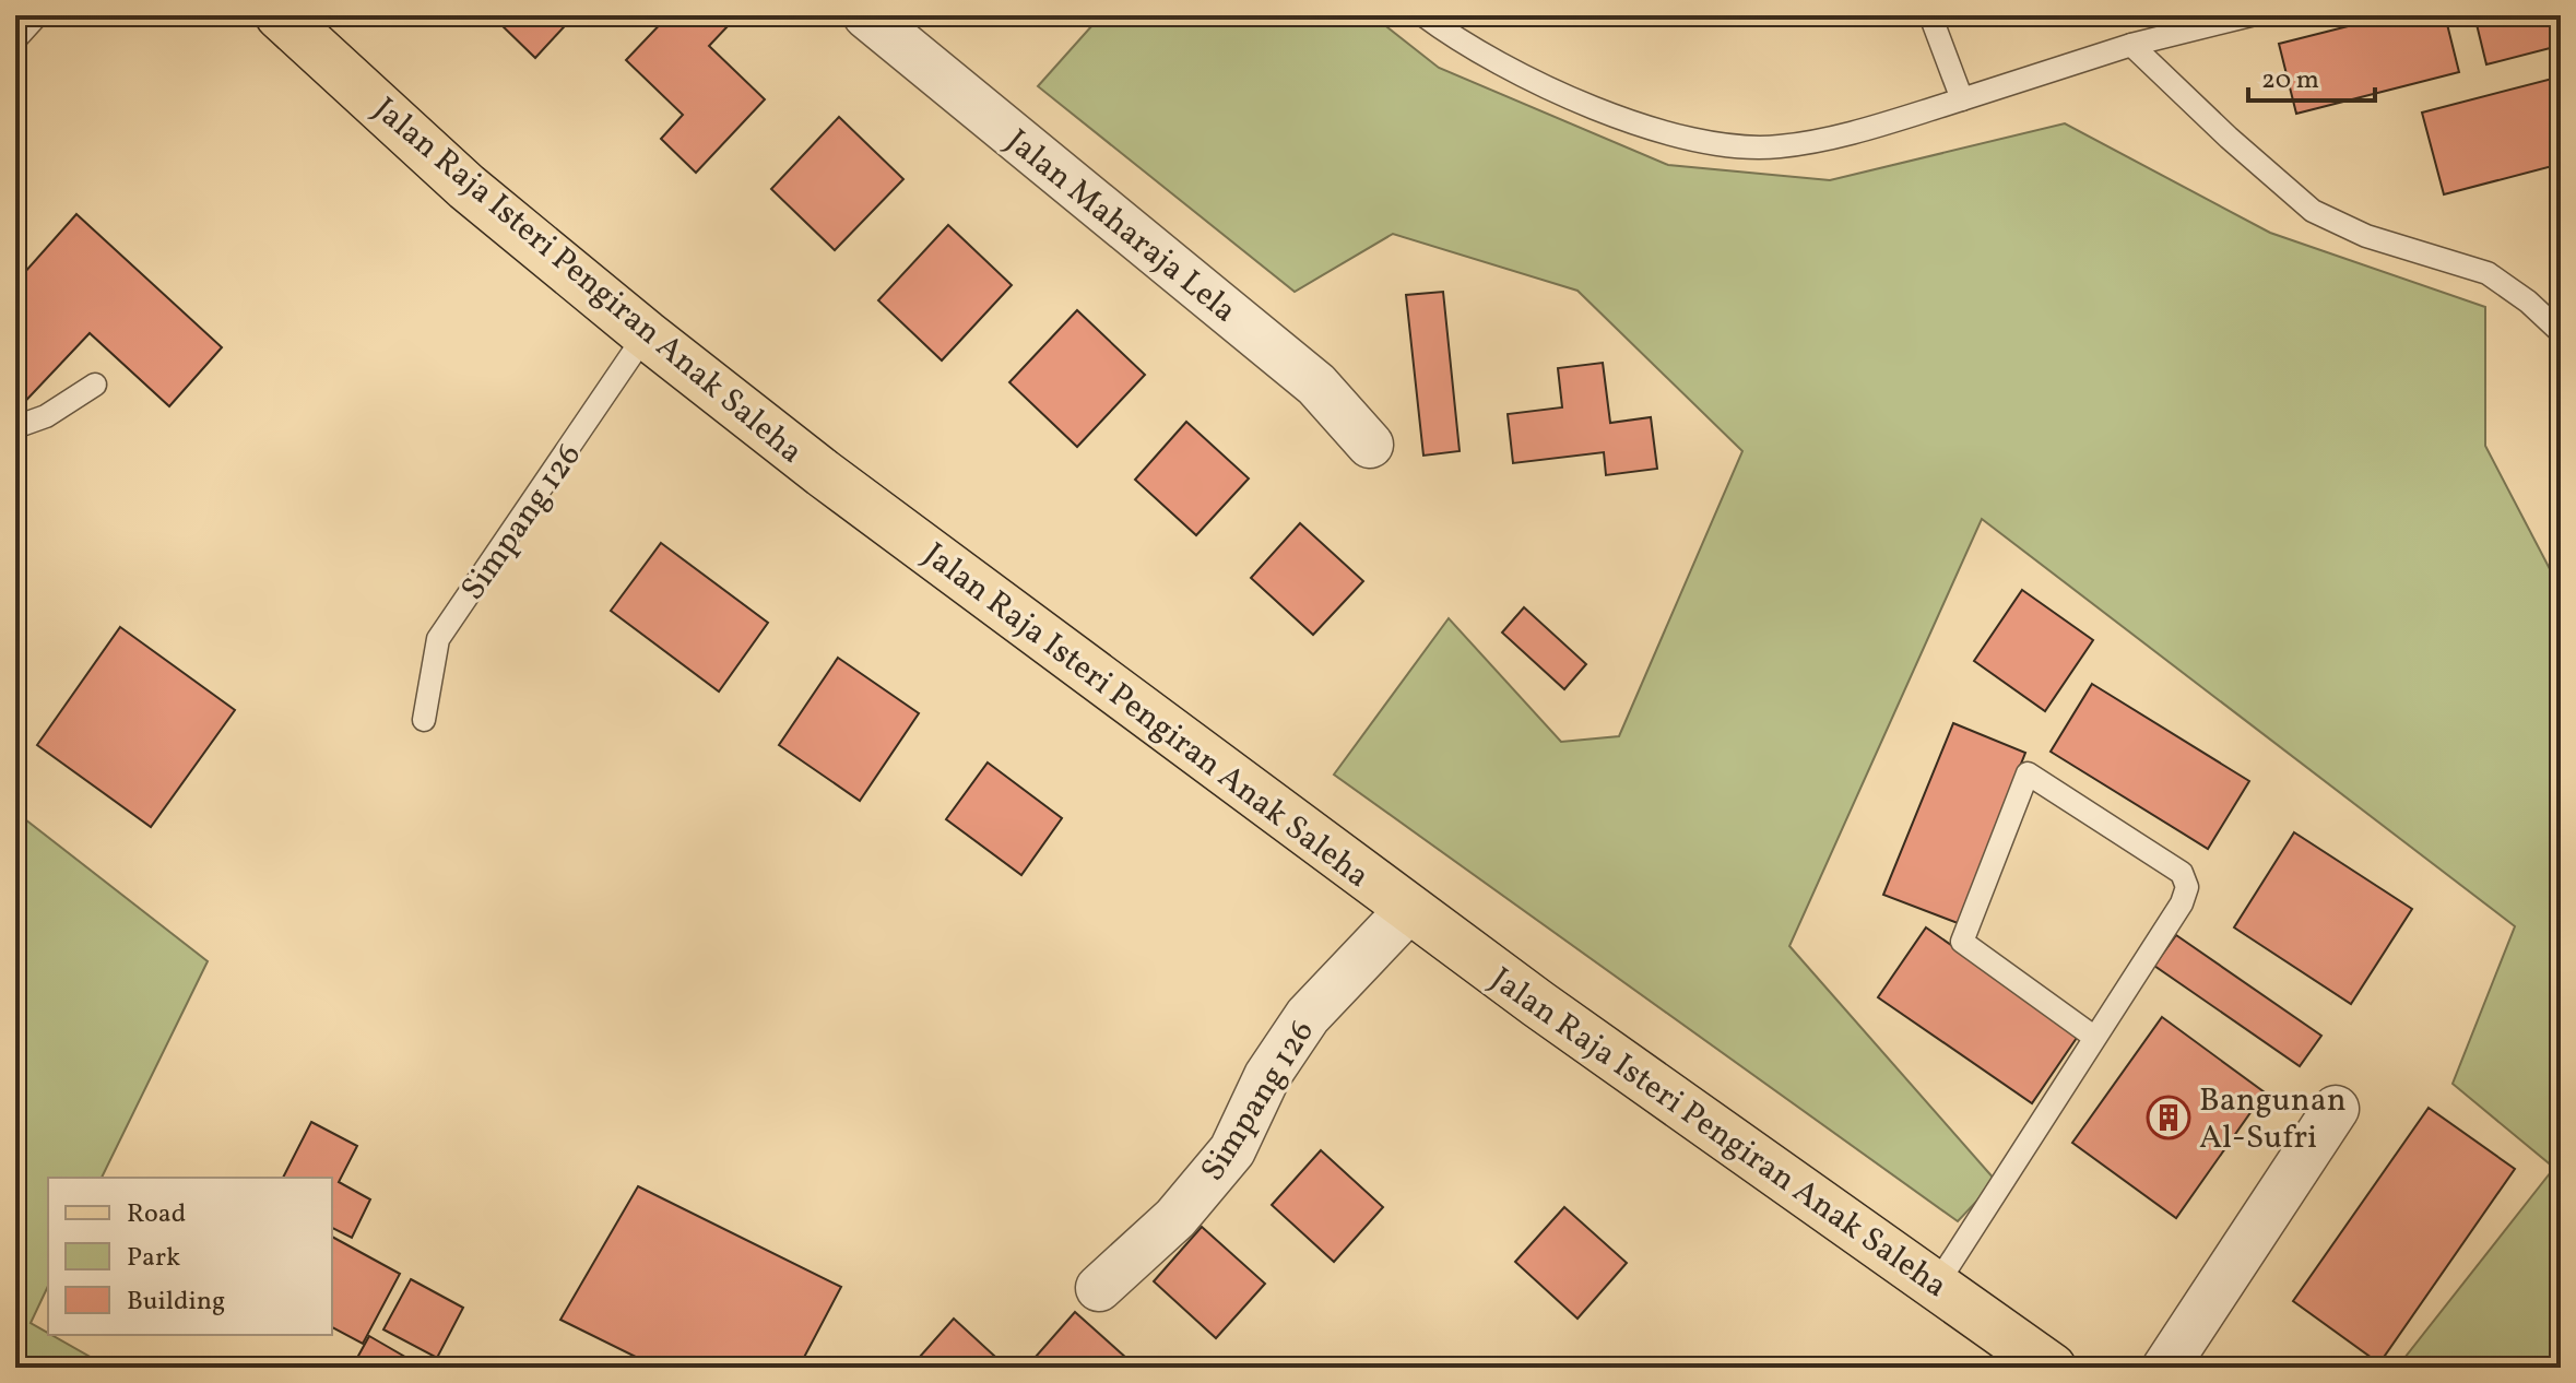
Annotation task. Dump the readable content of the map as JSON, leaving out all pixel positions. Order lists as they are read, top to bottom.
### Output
{
  "streets": {
    "main road": ["Jalan Raja Isteri Pengiran Anak Saleha"],
    "street": ["Jalan Maharaja Lela", "Simpang 126"]
  },
  "crossings": [
    ["Jalan Raja Isteri Pengiran Anak Saleha", "Simpang 126"]
  ],
  "places": {
    "building": ["Bangunan Al-Sufri"]
  },
  "legend": ["Road", "Park", "Building"],
  "scale_bar": "20 m"
}
